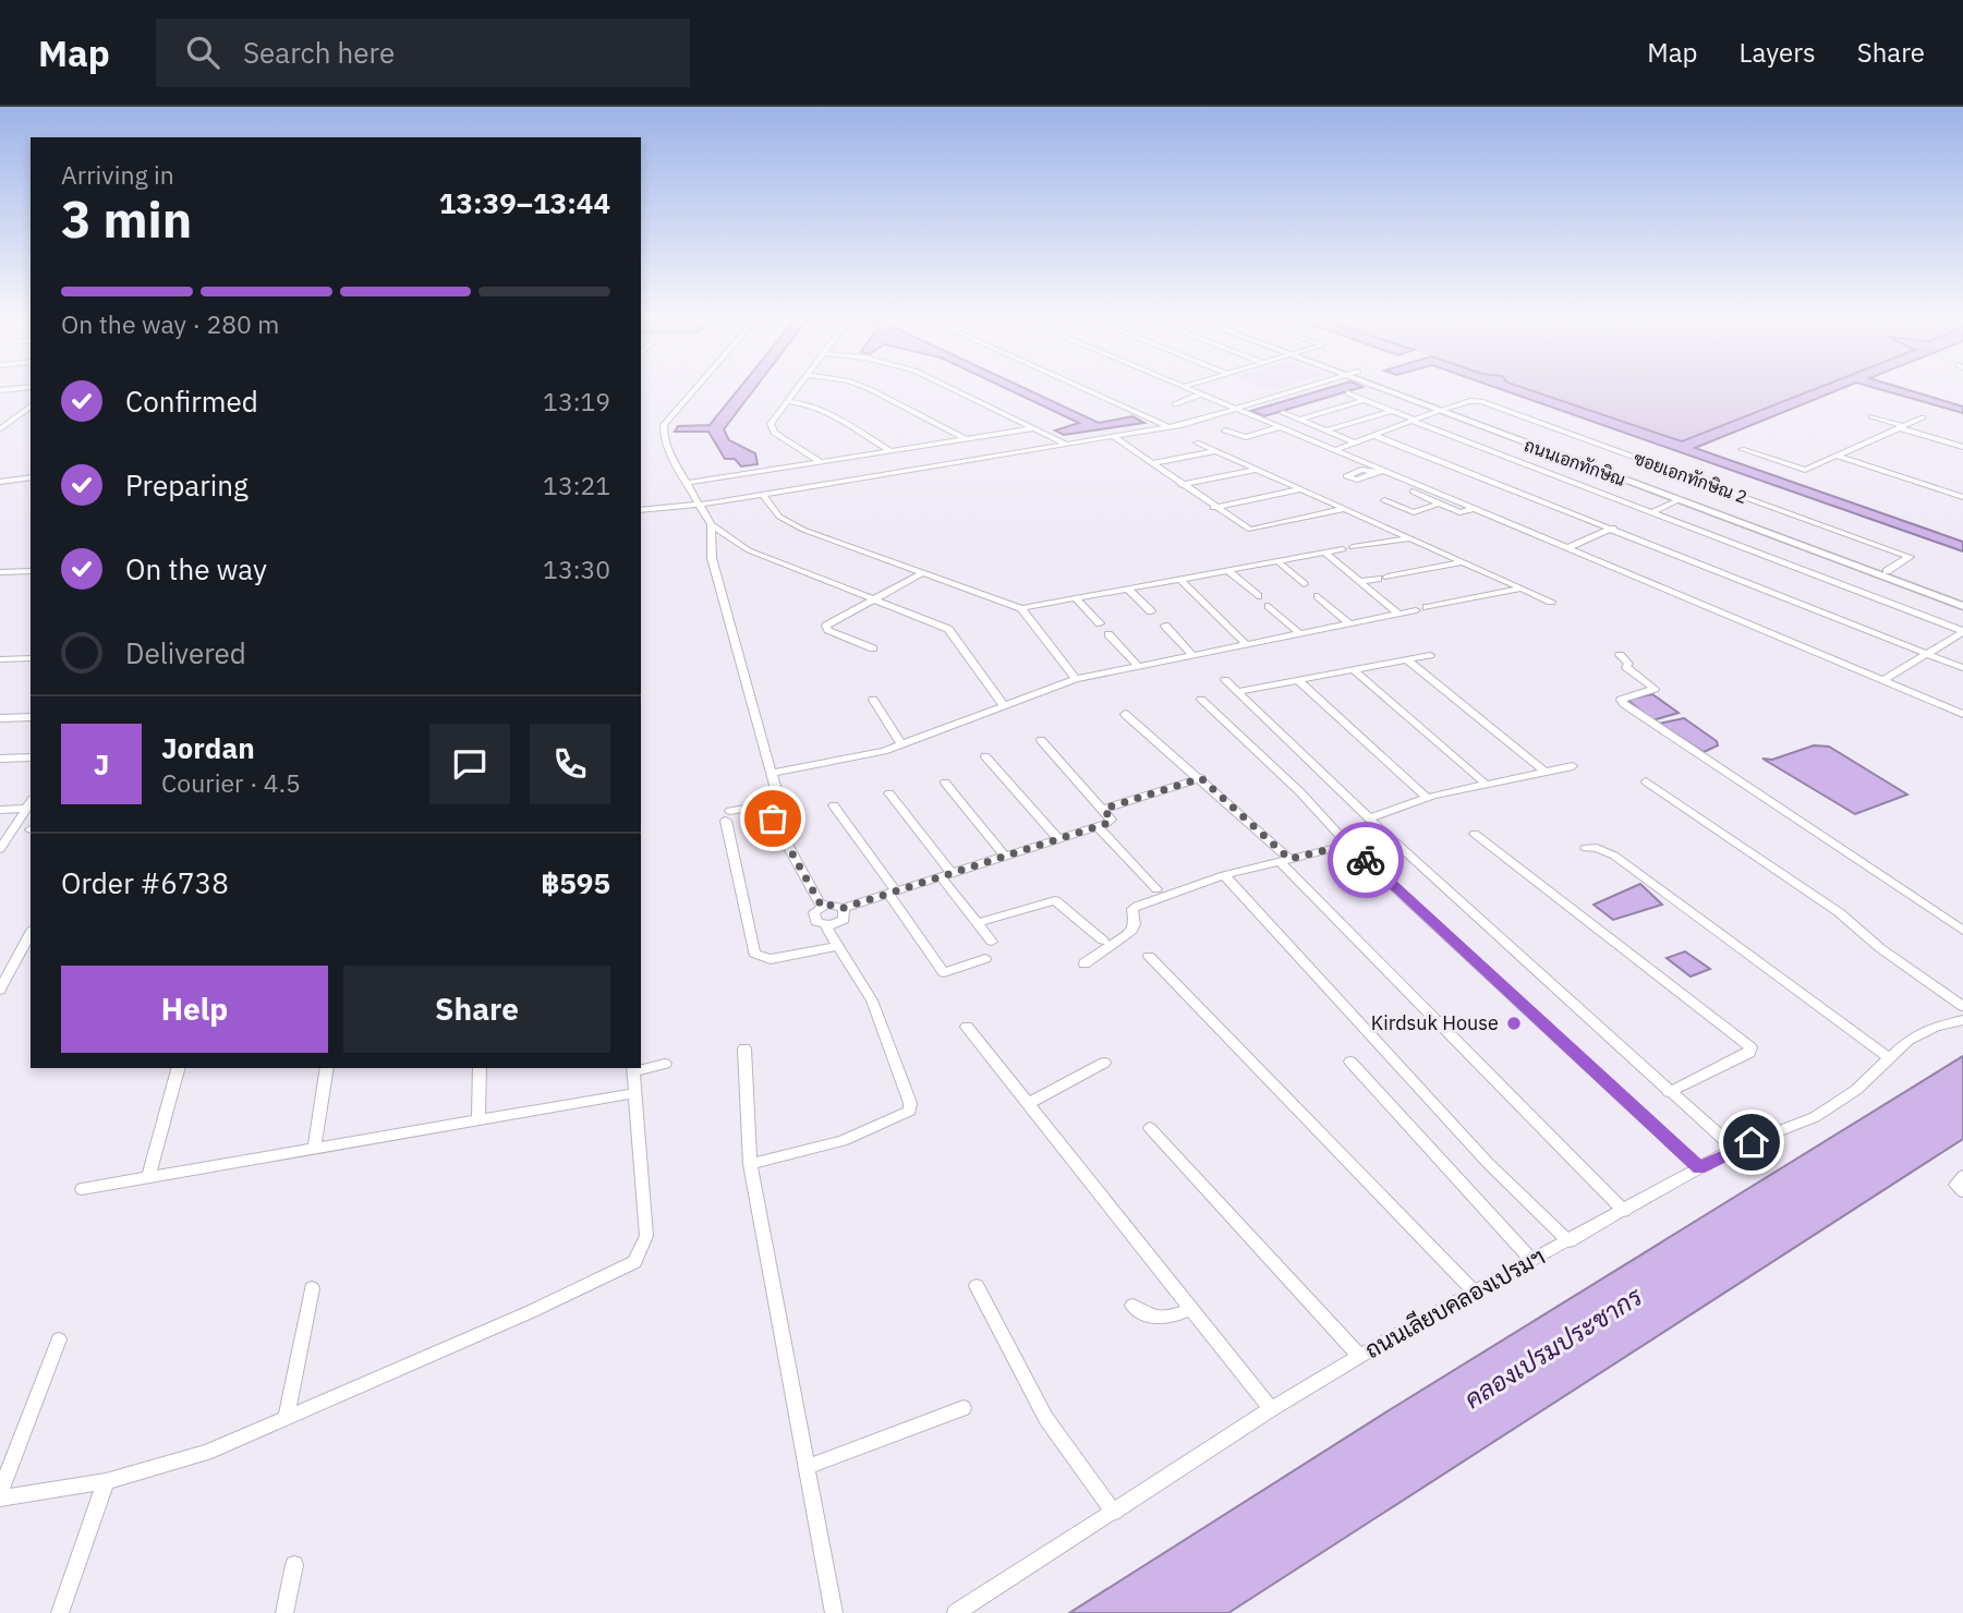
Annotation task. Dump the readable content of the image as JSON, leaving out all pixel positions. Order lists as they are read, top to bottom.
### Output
{
  "streets": {
    "street": ["ถนนเอกทักษิณ", "ซอยเอกทักษิณ 2", "ถนนเลียบคลองเปรมฯ"]
  },
  "crossings": [
    ["ถนนเอกทักษิณ", "ซอยเอกทักษิณ 2"]
  ],
  "water": ["คลองเปรมประชากร"],
  "places": ["Kirdsuk House"],
  "page": {
    "header": "Map",
    "search": "Search here",
    "nav": ["Map", "Layers", "Share"],
    "heading": ["3 min", "Arriving in", "13:39–13:44"],
    "panel": [
      "Jordan",
      "Courier · 4.5",
      "Order #6738",
      "฿595"
    ],
    "bar": "On the way · 280 m",
    "list": [
      ["Confirmed", "13:19"],
      ["Preparing", "13:21"],
      ["On the way", "13:30"],
      "Delivered"
    ],
    "round": "J",
    "buttons": ["Help", "Share"]
  }
}
